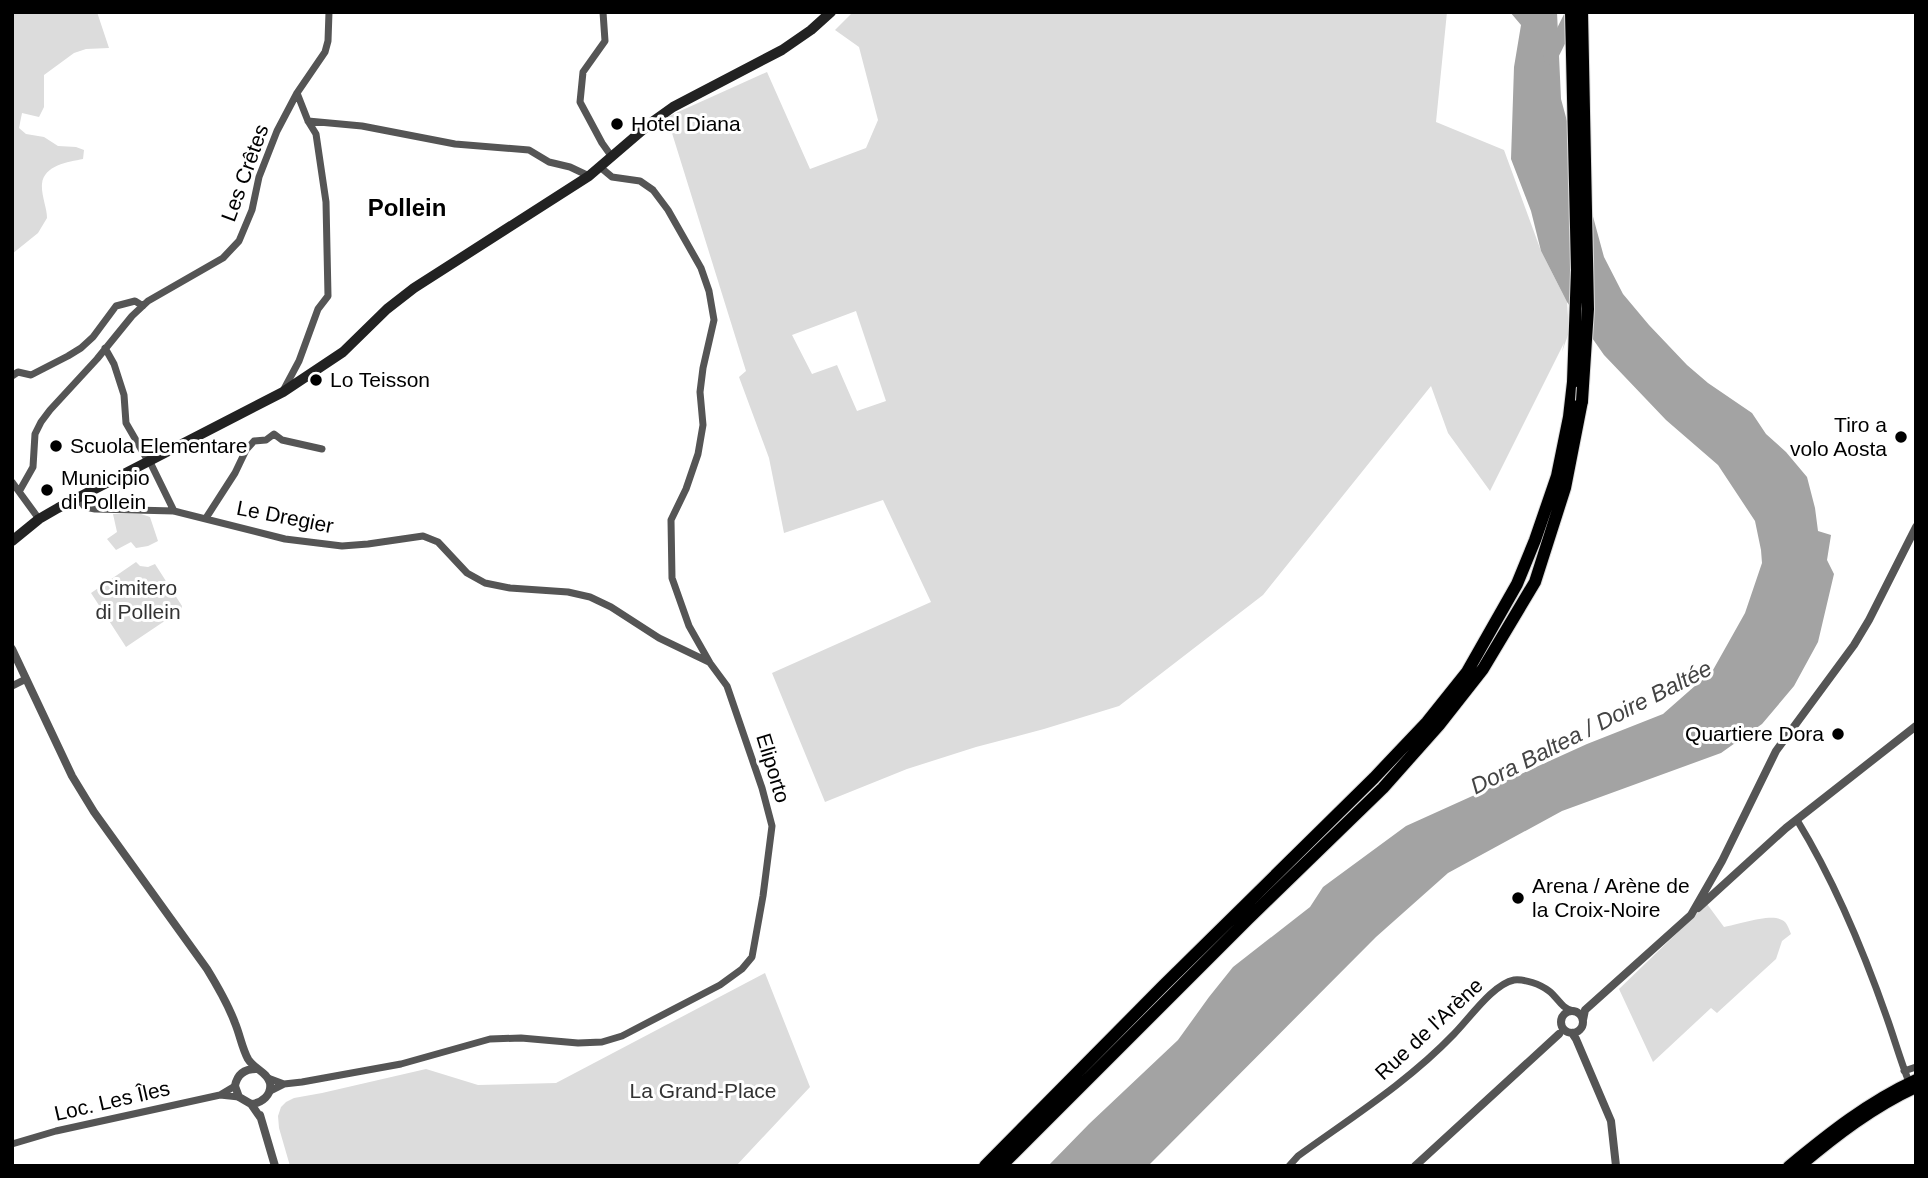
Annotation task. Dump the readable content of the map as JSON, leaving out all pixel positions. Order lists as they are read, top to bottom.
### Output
{
  "streets": {
    "street": [
      "Les Crêtes",
      "Le Dregier",
      "Eliporto",
      "Rue de l'Arène",
      "Loc. Les Îles"
    ]
  },
  "crossings": [
    ["Le Dregier", "Eliporto"]
  ],
  "districts": ["Pollein"],
  "water": ["Dora Baltea / Doire Baltée"],
  "parks": ["Cimitero di Pollein", "La Grand-Place"],
  "places": [
    "Hotel Diana",
    "Lo Teisson",
    "Tiro a volo Aosta",
    "Scuola Elementare",
    "Municipio di Pollein",
    "Quartiere Dora",
    "Arena / Arène de la Croix-Noire"
  ]
}
